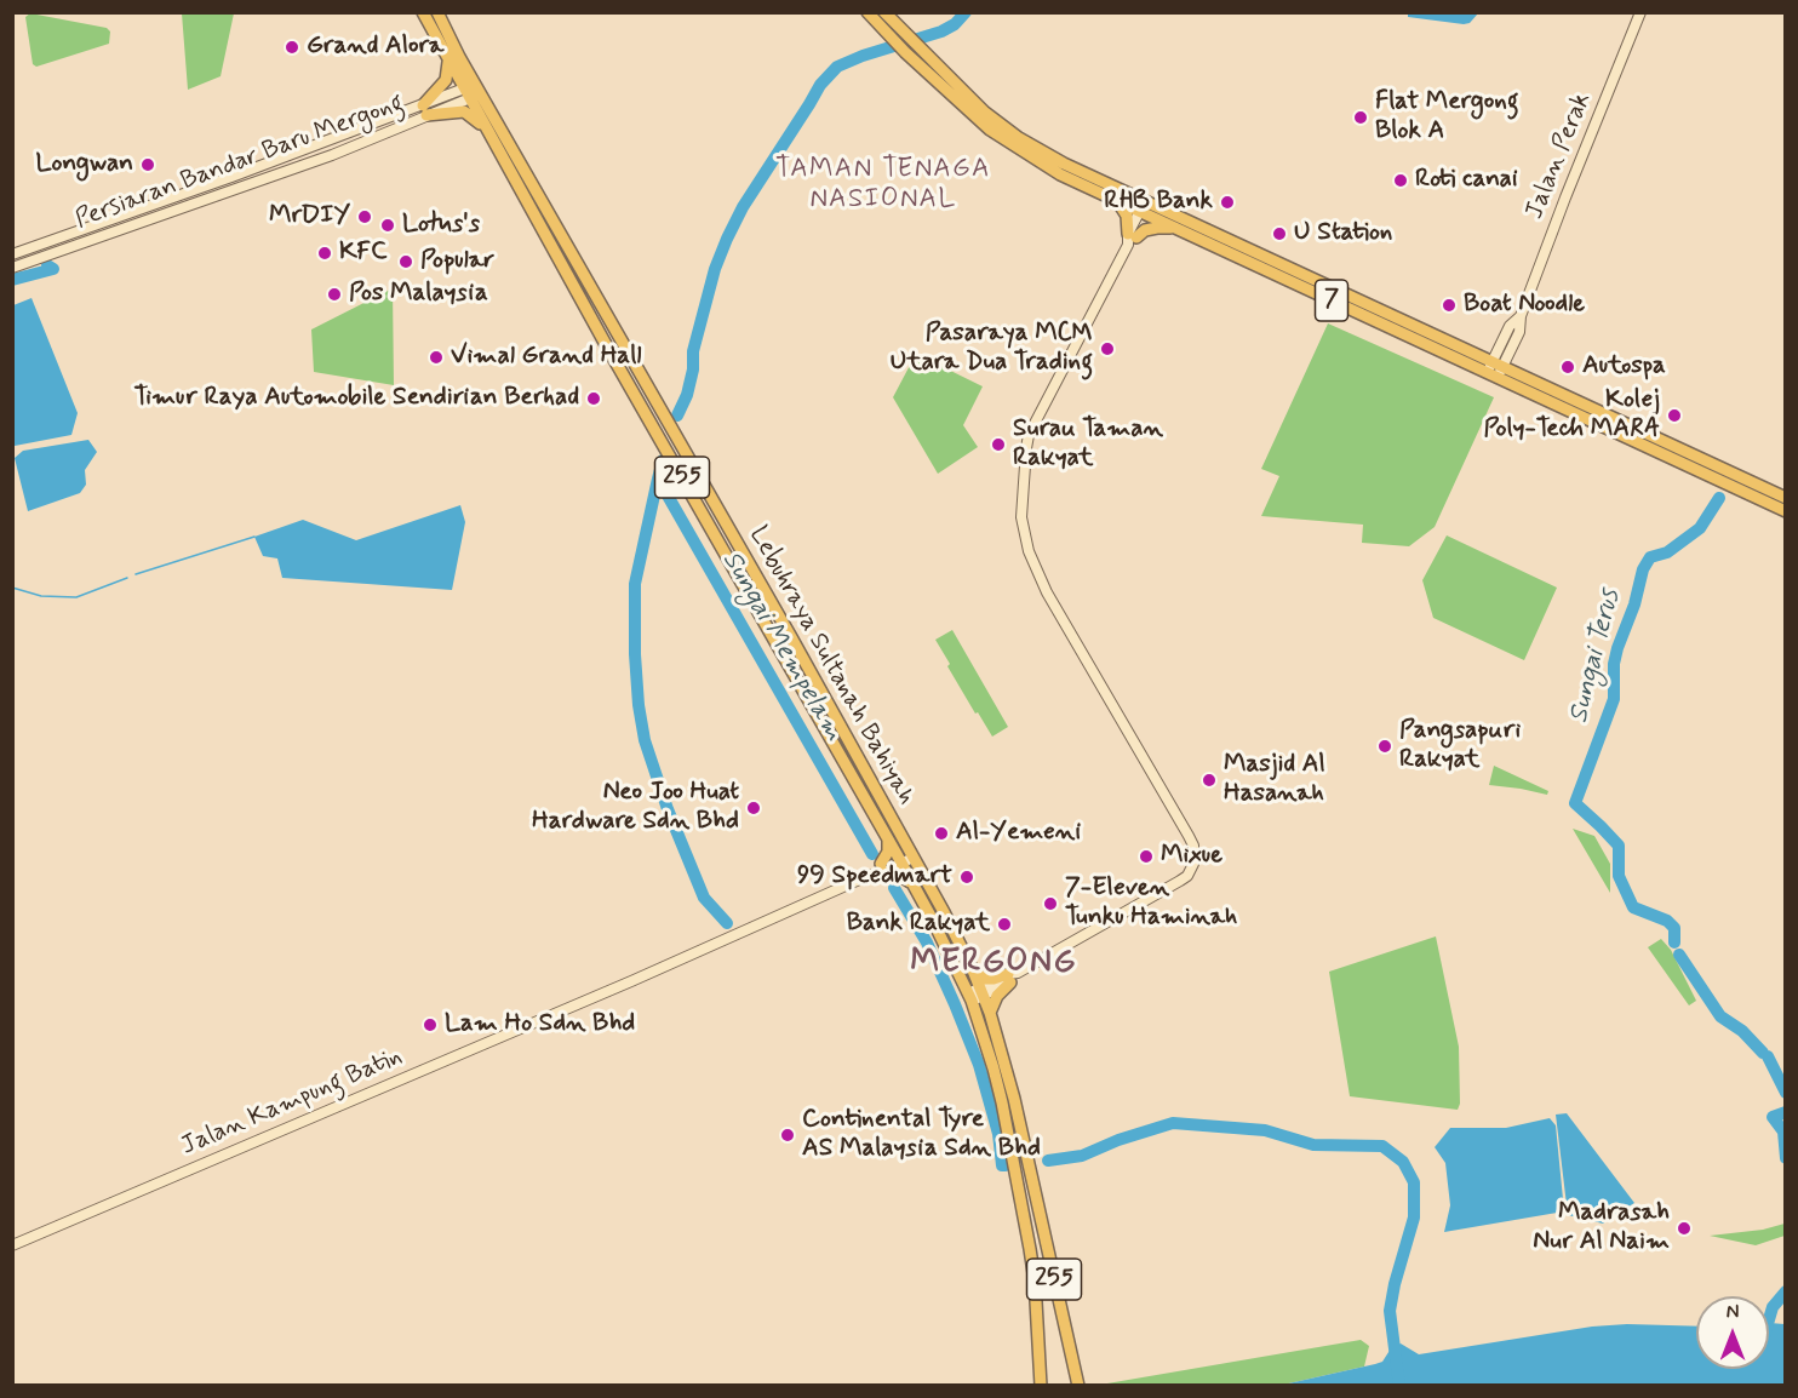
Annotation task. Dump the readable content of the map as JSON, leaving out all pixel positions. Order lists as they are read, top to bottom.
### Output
{
  "streets": {
    "main road": ["7", "255", "Lebuhraya Sultanah Bahiyah"],
    "street": ["Jalan Perak", "Persiaran Bandar Baru Mergong", "Jalan Kampung Batin"]
  },
  "crossings": [
    ["Jalan Perak", "7"],
    ["Persiaran Bandar Baru Mergong", "Lebuhraya Sultanah Bahiyah"],
    ["Lebuhraya Sultanah Bahiyah", "Jalan Kampung Batin"]
  ],
  "districts": ["TAMAN TENAGA NASIONAL", "MERGONG"],
  "water": ["Sungai Mempelam", "Sungai Terus"],
  "places": [
    "Grand Alora",
    "Flat Mergong Blok A",
    "Longwan",
    "Roti canai",
    "RHB Bank",
    "MrDIY",
    "Lotus's",
    "U Station",
    "KFC",
    "Popular",
    "Pos Malaysia",
    "Boat Noodle",
    "Pasaraya MCM Utara Dua Trading",
    "Vimal Grand Hall",
    "Autospa",
    "Timur Raya Automobile Sendirian Berhad",
    "Kolej Poly-Tech MARA",
    "Surau Taman Rakyat",
    "Pangsapuri Rakyat",
    "Masjid Al Hasanah",
    "Neo Joo Huat Hardware Sdn Bhd",
    "Al-Yemeni",
    "Mixue",
    "99 Speedmart",
    "7-Eleven Tunku Haminah",
    "Bank Rakyat",
    "Lam Ho Sdn Bhd",
    "Continental Tyre AS Malaysia Sdn Bhd",
    "Madrasah Nur Al Naim"
  ],
  "north": "top"
}
